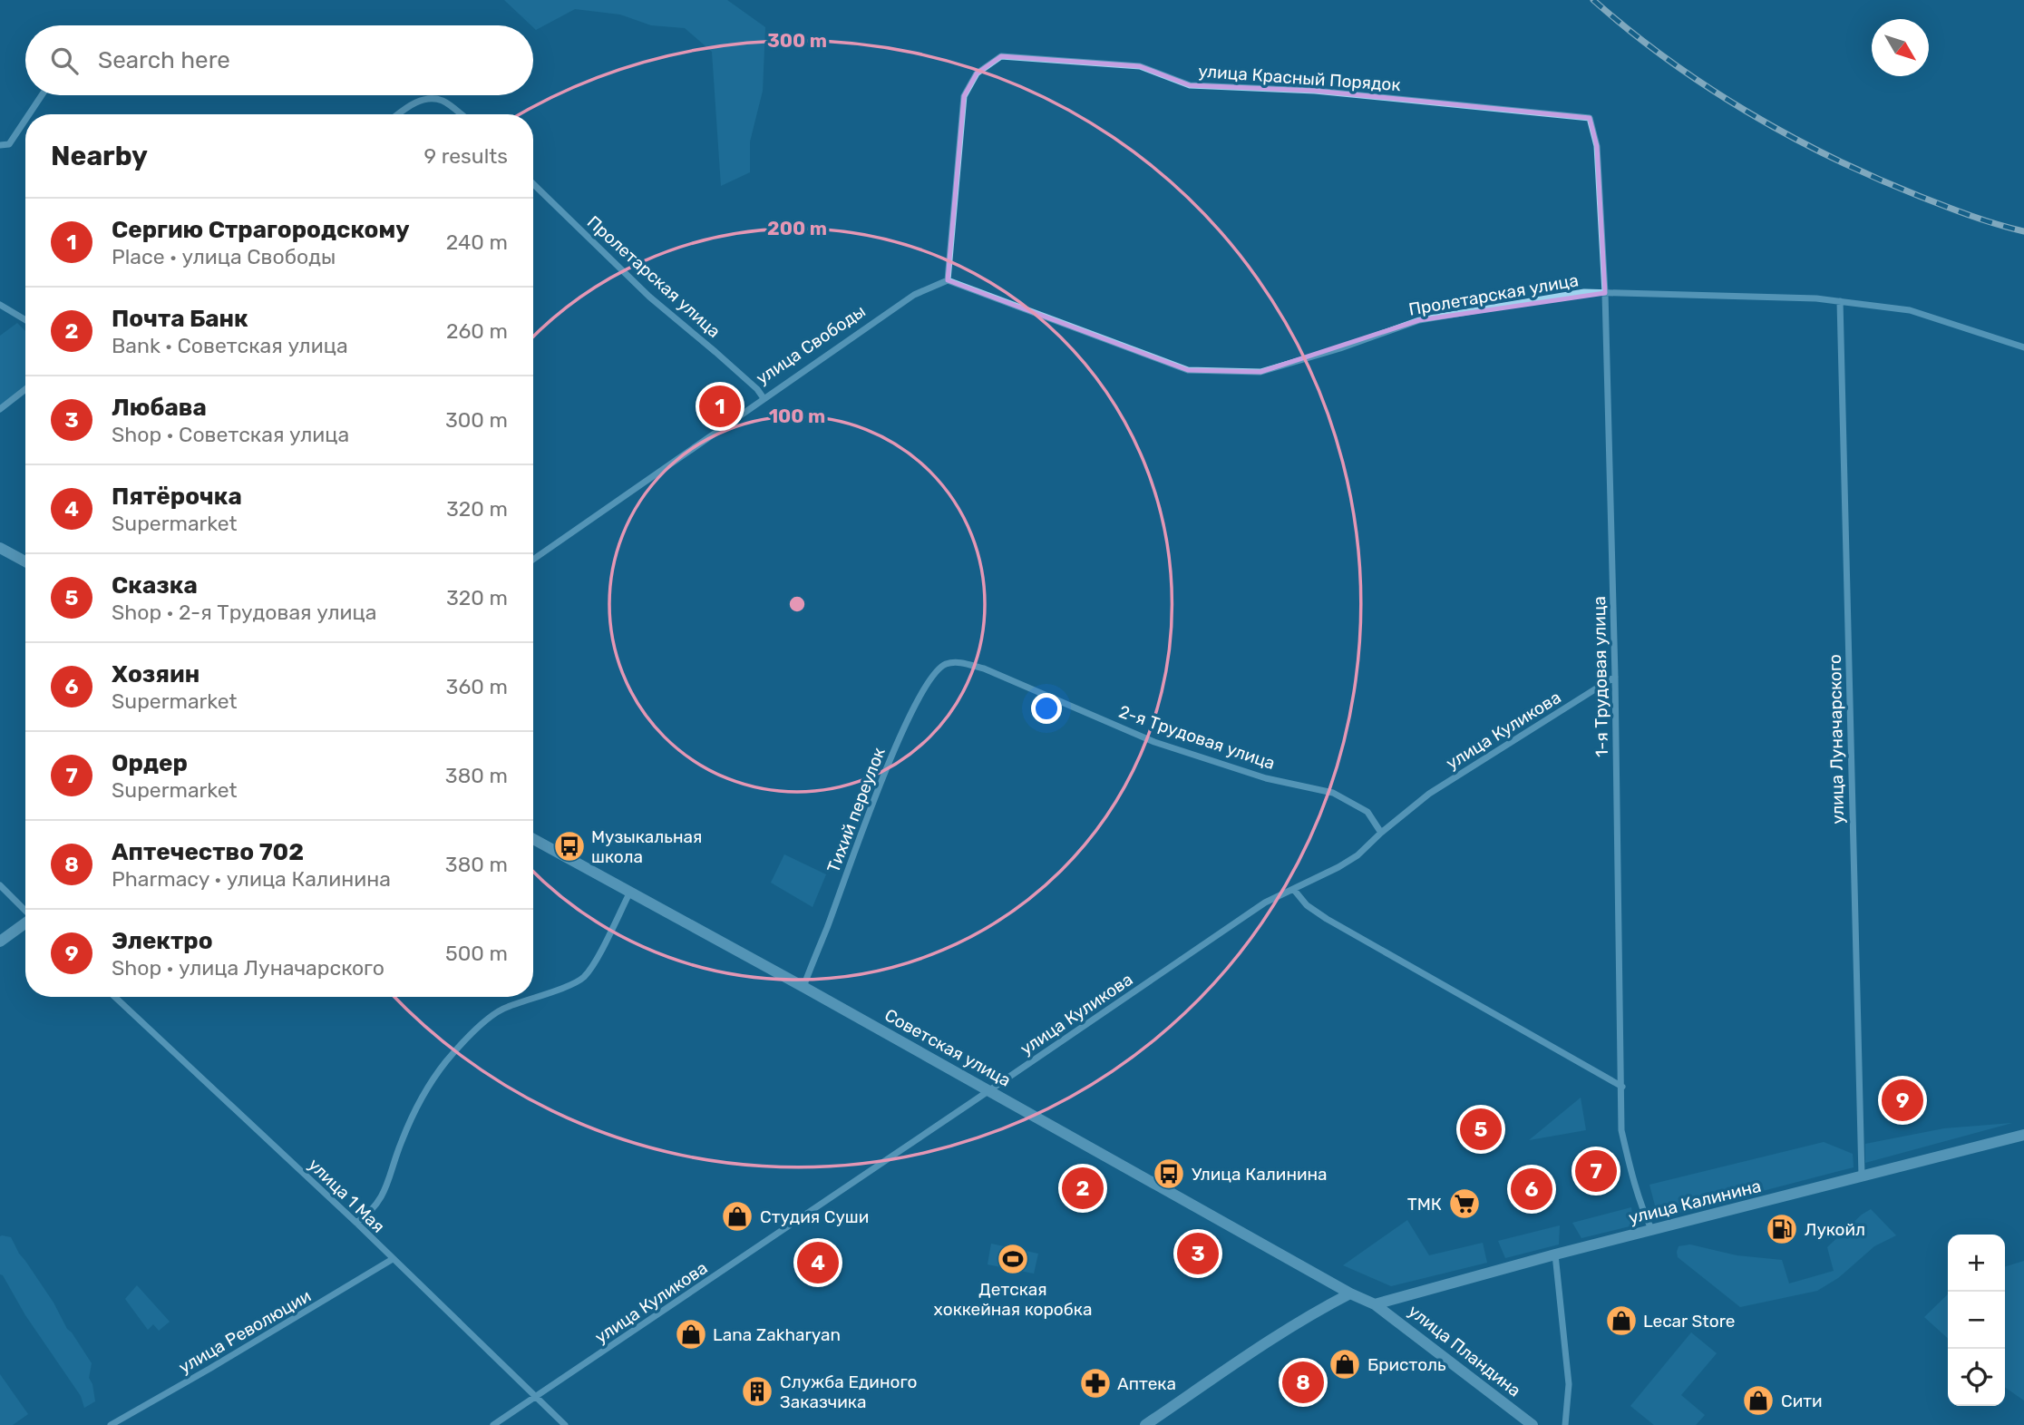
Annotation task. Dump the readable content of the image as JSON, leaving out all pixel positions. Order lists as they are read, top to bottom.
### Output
{
  "streets": {
    "street": [
      "улица Красный Порядок",
      "Пролетарская улица",
      "улица Свободы",
      "1-я Трудовая улица",
      "улица Куликова",
      "2-я Трудовая улица",
      "улица Луначарского",
      "Тихий переулок",
      "Советская улица",
      "улица 1 Мая",
      "улица Калинина",
      "улица Революции",
      "улица Пландина"
    ]
  },
  "crossings": [
    ["улица Красный Порядок", "Пролетарская улица"],
    ["улица Красный Порядок", "улица Свободы"],
    ["улица Красный Порядок", "1-я Трудовая улица"],
    ["Пролетарская улица", "улица Свободы"],
    ["Пролетарская улица", "1-я Трудовая улица"],
    ["Пролетарская улица", "улица Луначарского"],
    ["1-я Трудовая улица", "улица Куликова"],
    ["1-я Трудовая улица", "улица Калинина"],
    ["улица Куликова", "2-я Трудовая улица"],
    ["улица Куликова", "Советская улица"],
    ["улица Куликова", "улица 1 Мая"],
    ["2-я Трудовая улица", "Тихий переулок"],
    ["улица Луначарского", "улица Калинина"],
    ["Тихий переулок", "Советская улица"],
    ["Советская улица", "улица Калинина"],
    ["Советская улица", "улица Пландина"],
    ["улица 1 Мая", "улица Революции"],
    ["улица Калинина", "улица Пландина"]
  ],
  "places": {
    "bus stop": ["Музыкальная школа", "Улица Калинина"],
    "supermarket": ["ТМК"],
    "shop": [
      "Студия Суши",
      "Lecar Store",
      "Lana Zakharyan",
      "Бристоль",
      "Сити"
    ],
    "fuel station": ["Лукойл"],
    "sports": ["Детская хоккейная коробка"],
    "pharmacy": ["Аптека"],
    "building": ["Служба Единого Заказчика"]
  },
  "north": "bottom right",
  "page": {
    "search": "Search here",
    "heading": ["Nearby", "9 results"],
    "list": [
      {
        "mark": "1",
        "name": "Сергию Страгородскому",
        "note": "Place · улица Свободы",
        "value": "240 m"
      },
      {
        "mark": "2",
        "name": "Почта Банк",
        "note": "Bank · Советская улица",
        "value": "260 m"
      },
      {
        "mark": "3",
        "name": "Любава",
        "note": "Shop · Советская улица",
        "value": "300 m"
      },
      {
        "mark": "4",
        "name": "Пятёрочка",
        "note": "Supermarket",
        "value": "320 m"
      },
      {
        "mark": "5",
        "name": "Сказка",
        "note": "Shop · 2-я Трудовая улица",
        "value": "320 m"
      },
      {
        "mark": "6",
        "name": "Хозяин",
        "note": "Supermarket",
        "value": "360 m"
      },
      {
        "mark": "7",
        "name": "Ордер",
        "note": "Supermarket",
        "value": "380 m"
      },
      {
        "mark": "8",
        "name": "Аптечество 702",
        "note": "Pharmacy · улица Калинина",
        "value": "380 m"
      },
      {
        "mark": "9",
        "name": "Электро",
        "note": "Shop · улица Луначарского",
        "value": "500 m"
      }
    ],
    "pins": [
      "1",
      "9",
      "5",
      "7",
      "2",
      "6",
      "3",
      "4",
      "8"
    ],
    "map_buttons": ["+", "−"]
  },
  "rings": ["300 m", "200 m", "100 m"]
}
